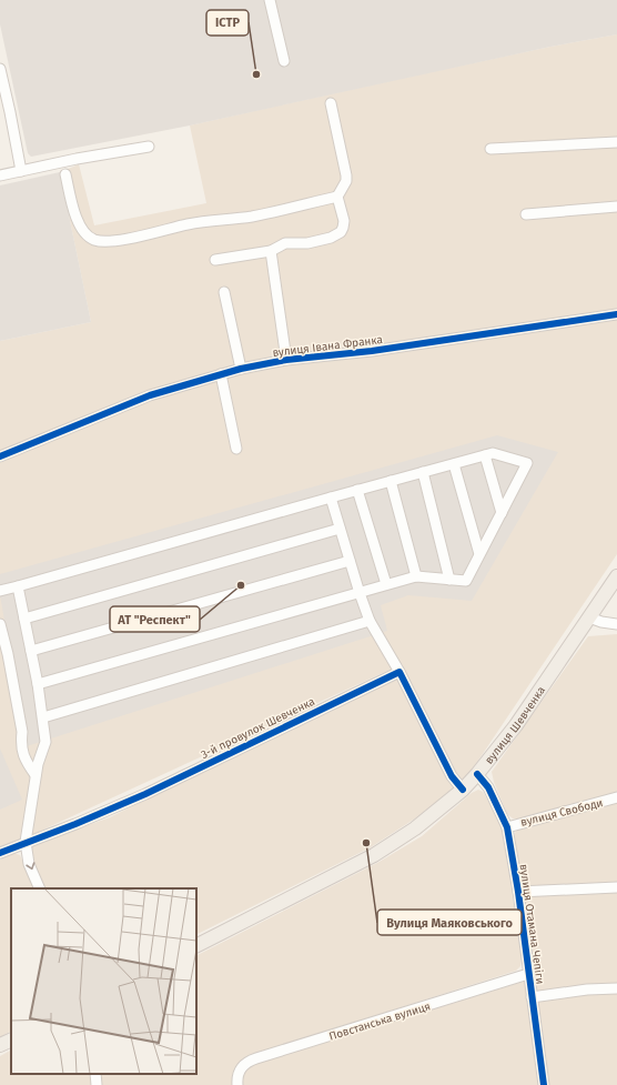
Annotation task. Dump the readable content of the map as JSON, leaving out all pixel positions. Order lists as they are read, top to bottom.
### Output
{
  "streets": {
    "main road": ["вулиця Шевченка"],
    "street": [
      "вулиця Івана Франка",
      "3-й провулок Шевченка",
      "вулиця Свободи",
      "вулиця Отамана Чепіги",
      "Повстанська вулиця"
    ]
  },
  "crossings": [
    ["вулиця Шевченка", "вулиця Отамана Чепіги"],
    ["вулиця Свободи", "вулиця Отамана Чепіги"],
    ["вулиця Отамана Чепіги", "Повстанська вулиця"]
  ],
  "places": ["ІСТР", "АТ \"Респект\"", "Вулиця Маяковського"]
}
